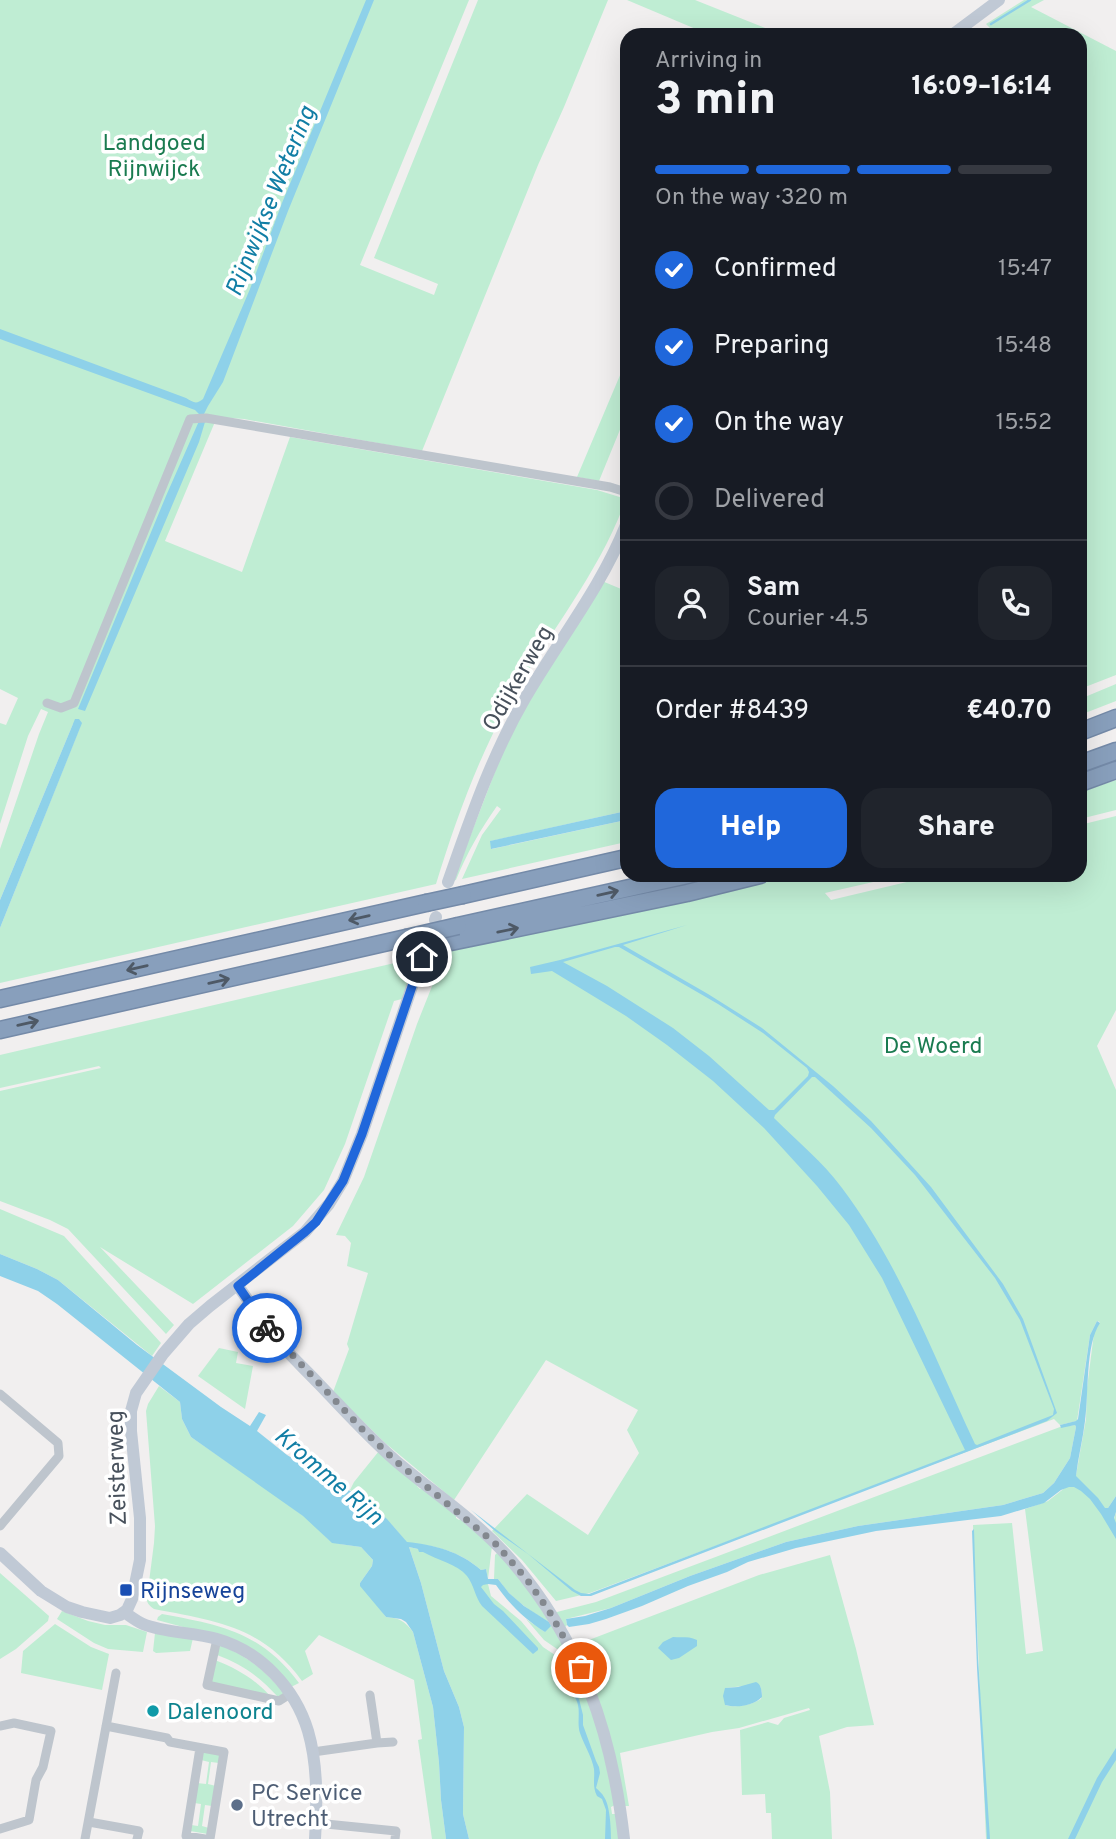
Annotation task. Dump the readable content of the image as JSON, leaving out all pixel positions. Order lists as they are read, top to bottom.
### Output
{
  "streets": {
    "street": ["Odijkerweg", "Zeisterweg"]
  },
  "water": ["Rijnwijkse Wetering", "Kromme Rijn"],
  "parks": ["Landgoed Rijnwijck", "De Woerd"],
  "places": {
    "transit": ["Rijnseweg"],
    "other": ["Dalenoord", "PC Service Utrecht"]
  },
  "page": {
    "heading": ["3 min", "Arriving in", "16:09–16:14"],
    "panel": [
      "Sam",
      "Courier · 4.5",
      "Order #8439",
      "€40.70"
    ],
    "bar": "On the way · 320 m",
    "list": [
      ["Confirmed", "15:47"],
      ["Preparing", "15:48"],
      ["On the way", "15:52"],
      "Delivered"
    ],
    "buttons": ["Help", "Share"]
  }
}
